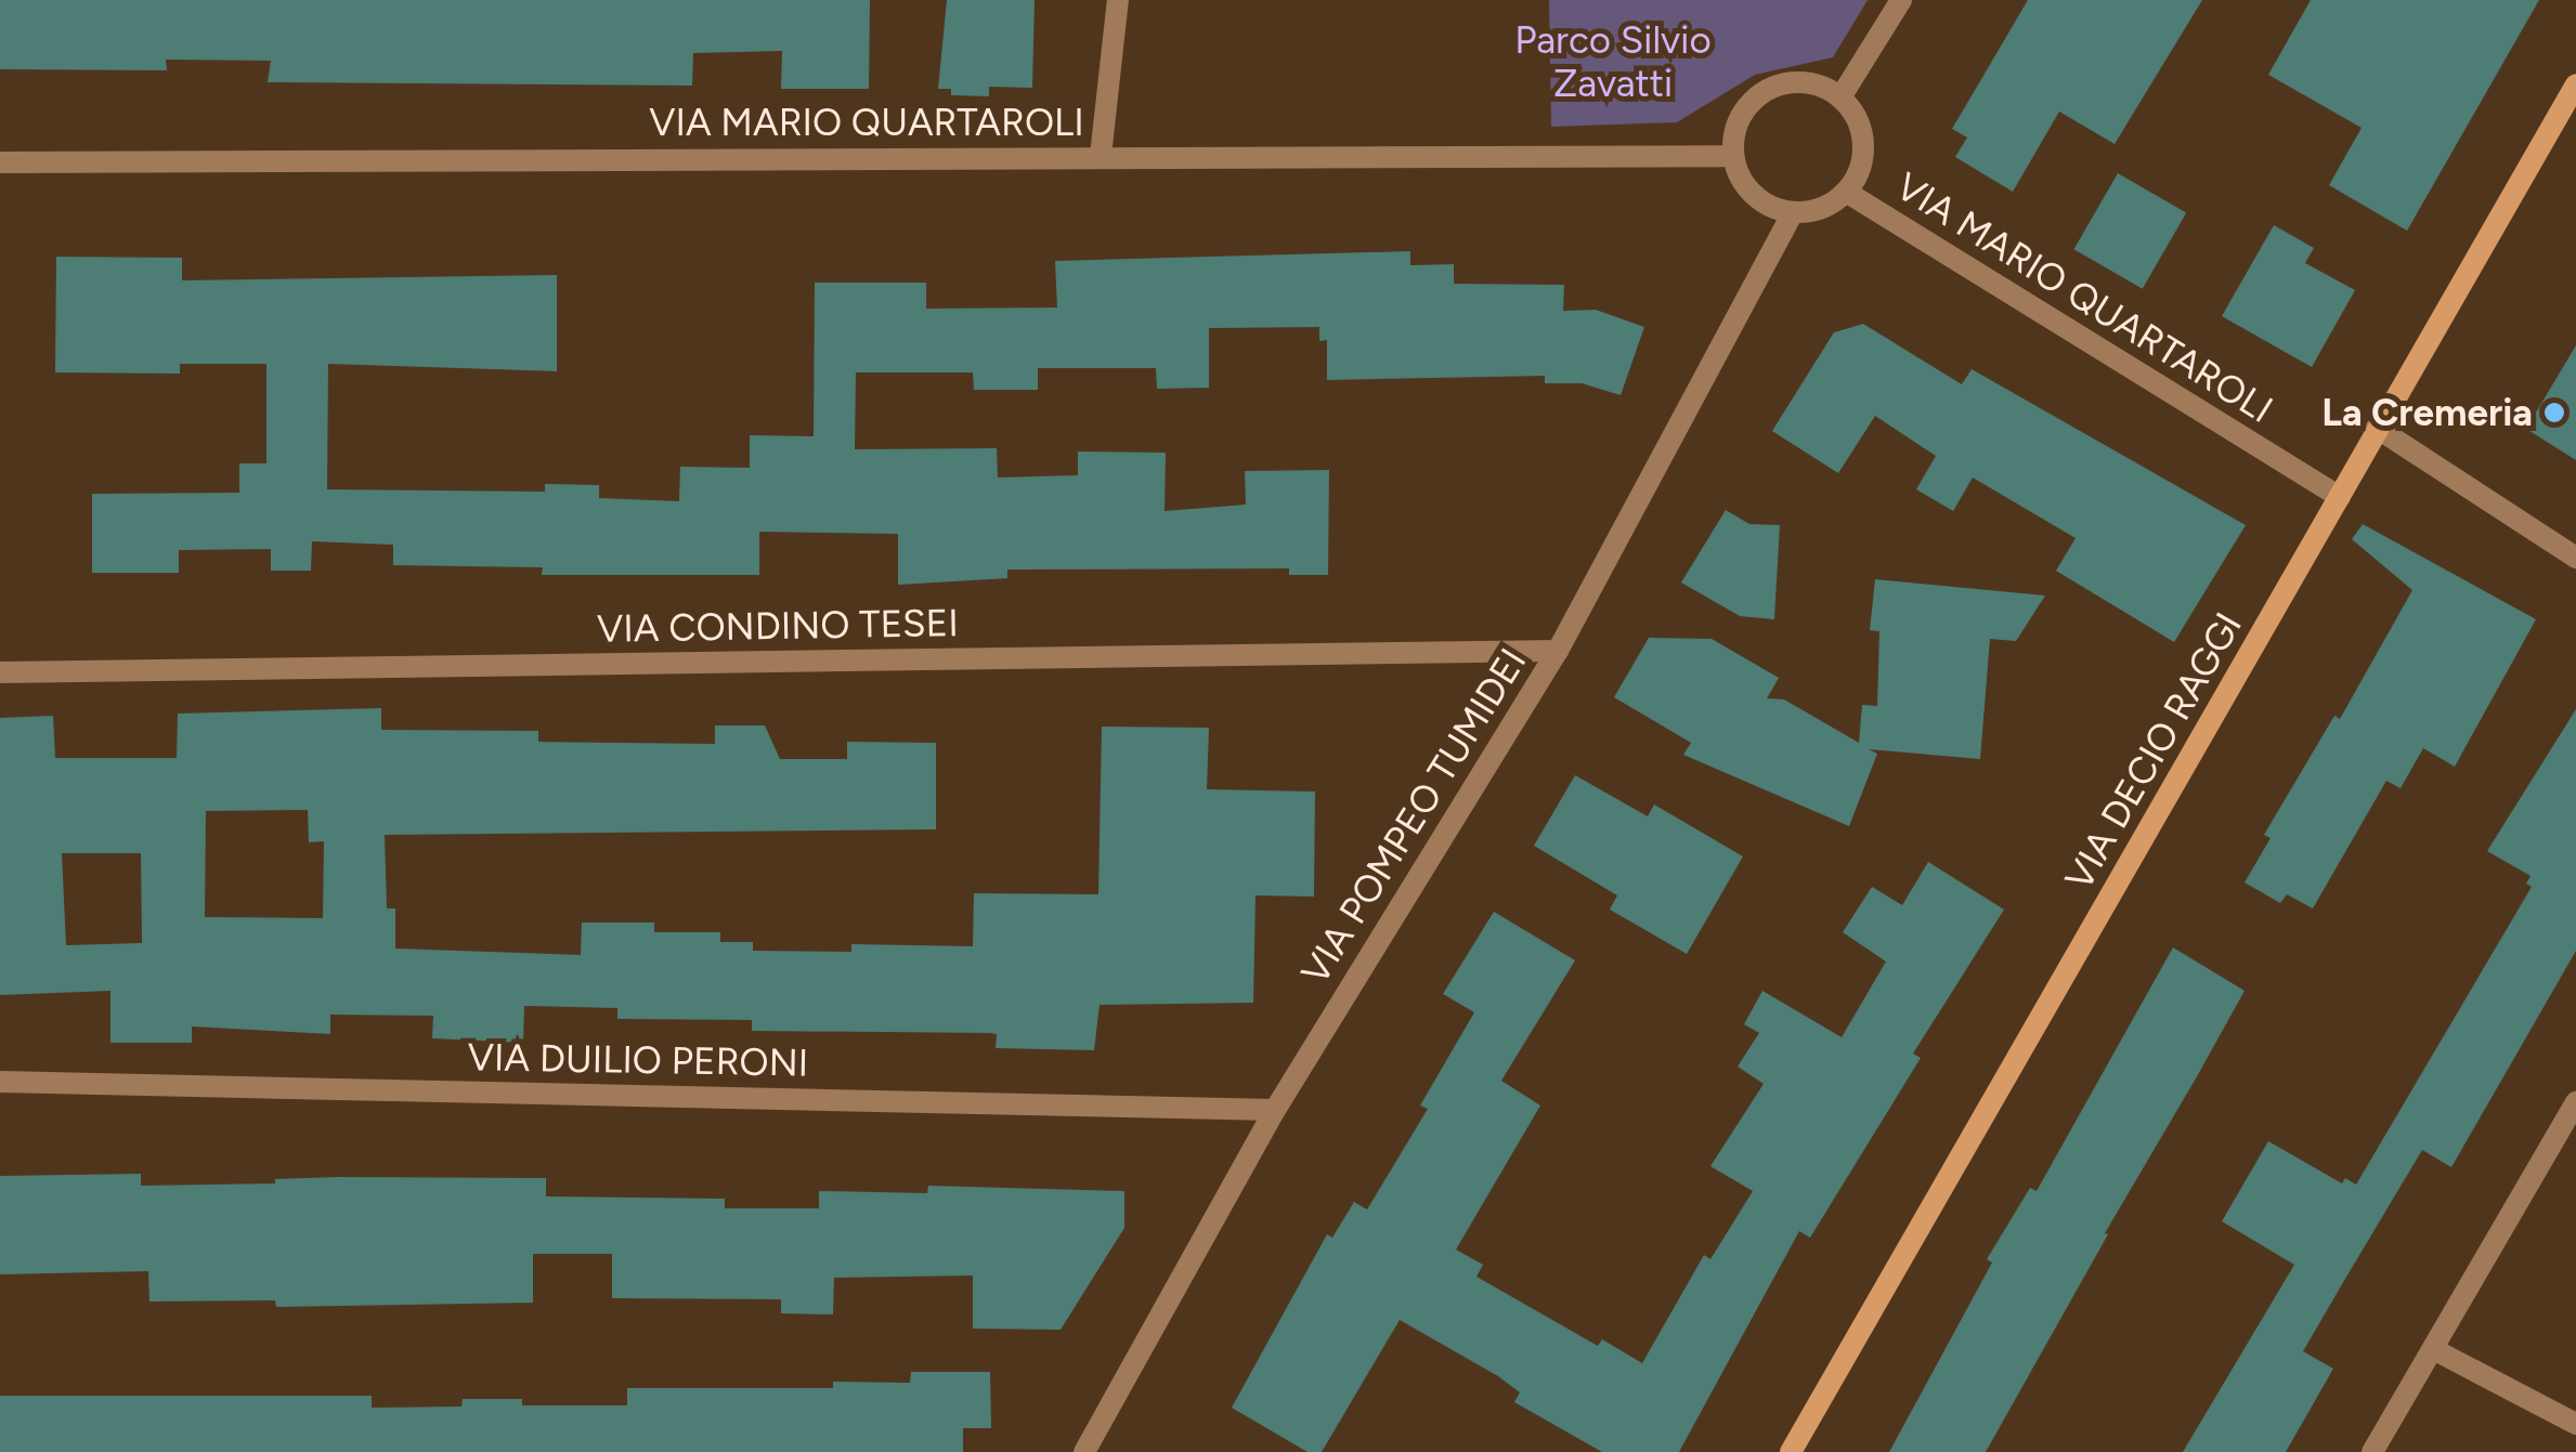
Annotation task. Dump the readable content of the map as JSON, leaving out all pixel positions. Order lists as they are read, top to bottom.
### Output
{
  "streets": {
    "main road": ["VIA DECIO RAGGI"],
    "street": [
      "VIA MARIO QUARTAROLI",
      "VIA CONDINO TESEI",
      "VIA POMPEO TUMIDEI",
      "VIA DUILIO PERONI"
    ]
  },
  "crossings": [
    ["VIA MARIO QUARTAROLI", "VIA DECIO RAGGI"],
    ["VIA MARIO QUARTAROLI", "VIA POMPEO TUMIDEI"],
    ["VIA CONDINO TESEI", "VIA POMPEO TUMIDEI"],
    ["VIA POMPEO TUMIDEI", "VIA DUILIO PERONI"]
  ],
  "parks": ["Parco Silvio Zavatti"],
  "places": ["La Cremeria"]
}
